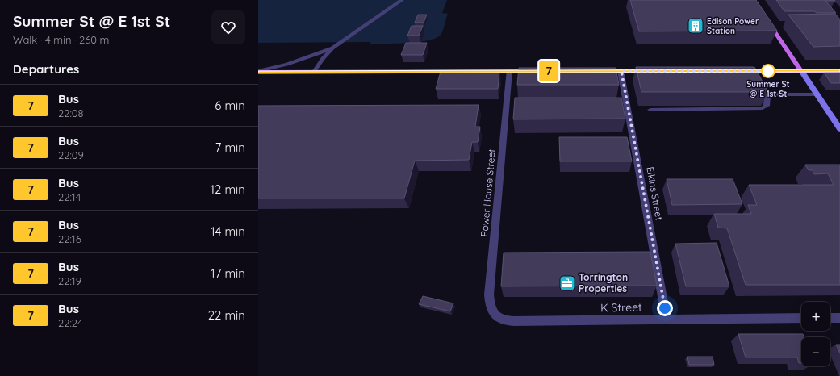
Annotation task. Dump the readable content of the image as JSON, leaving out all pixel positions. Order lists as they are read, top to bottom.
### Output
{
  "streets": {
    "street": ["Power House Street", "Elkins Street", "K Street"]
  },
  "crossings": [
    ["Power House Street", "K Street"],
    ["Elkins Street", "K Street"]
  ],
  "places": {
    "building": ["Edison Power Station"],
    "other": ["Summer St @ E 1st St"],
    "office": ["Torrington Properties"]
  },
  "lines": ["bus line 7"],
  "page": {
    "heading": [
      ["Summer St @ E 1st St", "Walk · 4 min · 260 m"],
      "Departures"
    ],
    "on_map": "7",
    "list": [
      {
        "mark": "7",
        "name": "Bus",
        "note": "22:08",
        "value": "6 min"
      },
      {
        "mark": "7",
        "name": "Bus",
        "note": "22:09",
        "value": "7 min"
      },
      {
        "mark": "7",
        "name": "Bus",
        "note": "22:14",
        "value": "12 min"
      },
      {
        "mark": "7",
        "name": "Bus",
        "note": "22:16",
        "value": "14 min"
      },
      {
        "mark": "7",
        "name": "Bus",
        "note": "22:19",
        "value": "17 min"
      },
      {
        "mark": "7",
        "name": "Bus",
        "note": "22:24",
        "value": "22 min"
      }
    ],
    "map_buttons": ["+", "−"]
  }
}
